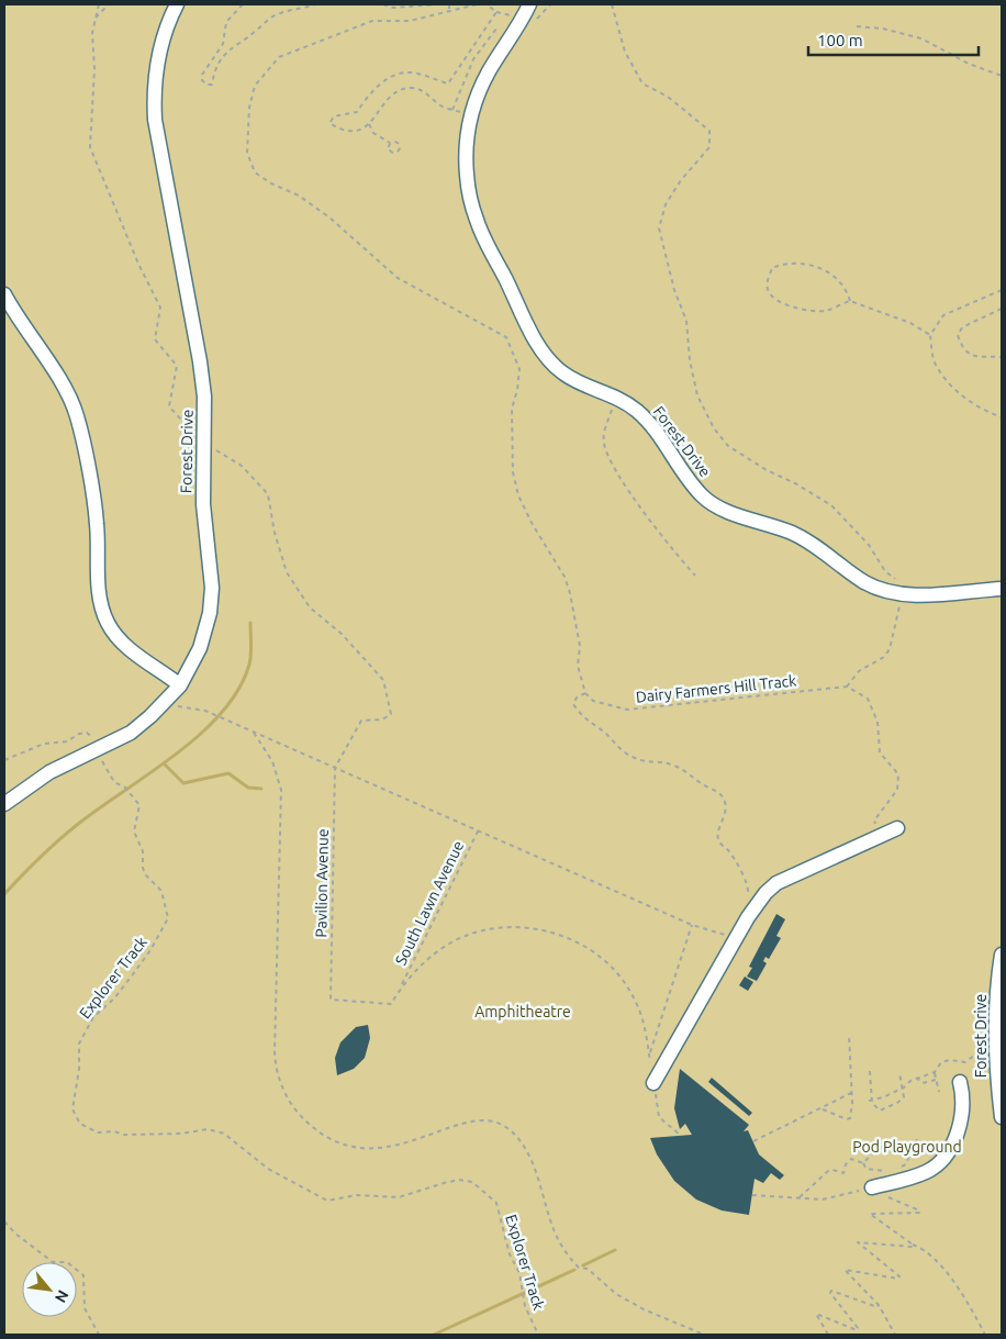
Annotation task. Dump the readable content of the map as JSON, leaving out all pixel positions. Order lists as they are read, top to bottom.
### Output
{
  "streets": {
    "street": ["Forest Drive"],
    "path": [
      "Dairy Farmers Hill Track",
      "Pavilion Avenue",
      "South Lawn Avenue",
      "Explorer Track"
    ]
  },
  "crossings": [
    ["Forest Drive", "Explorer Track"],
    ["Pavilion Avenue", "South Lawn Avenue"]
  ],
  "parks": ["Amphitheatre", "Pod Playground"],
  "scale_bar": "100 m",
  "north": "bottom right"
}
